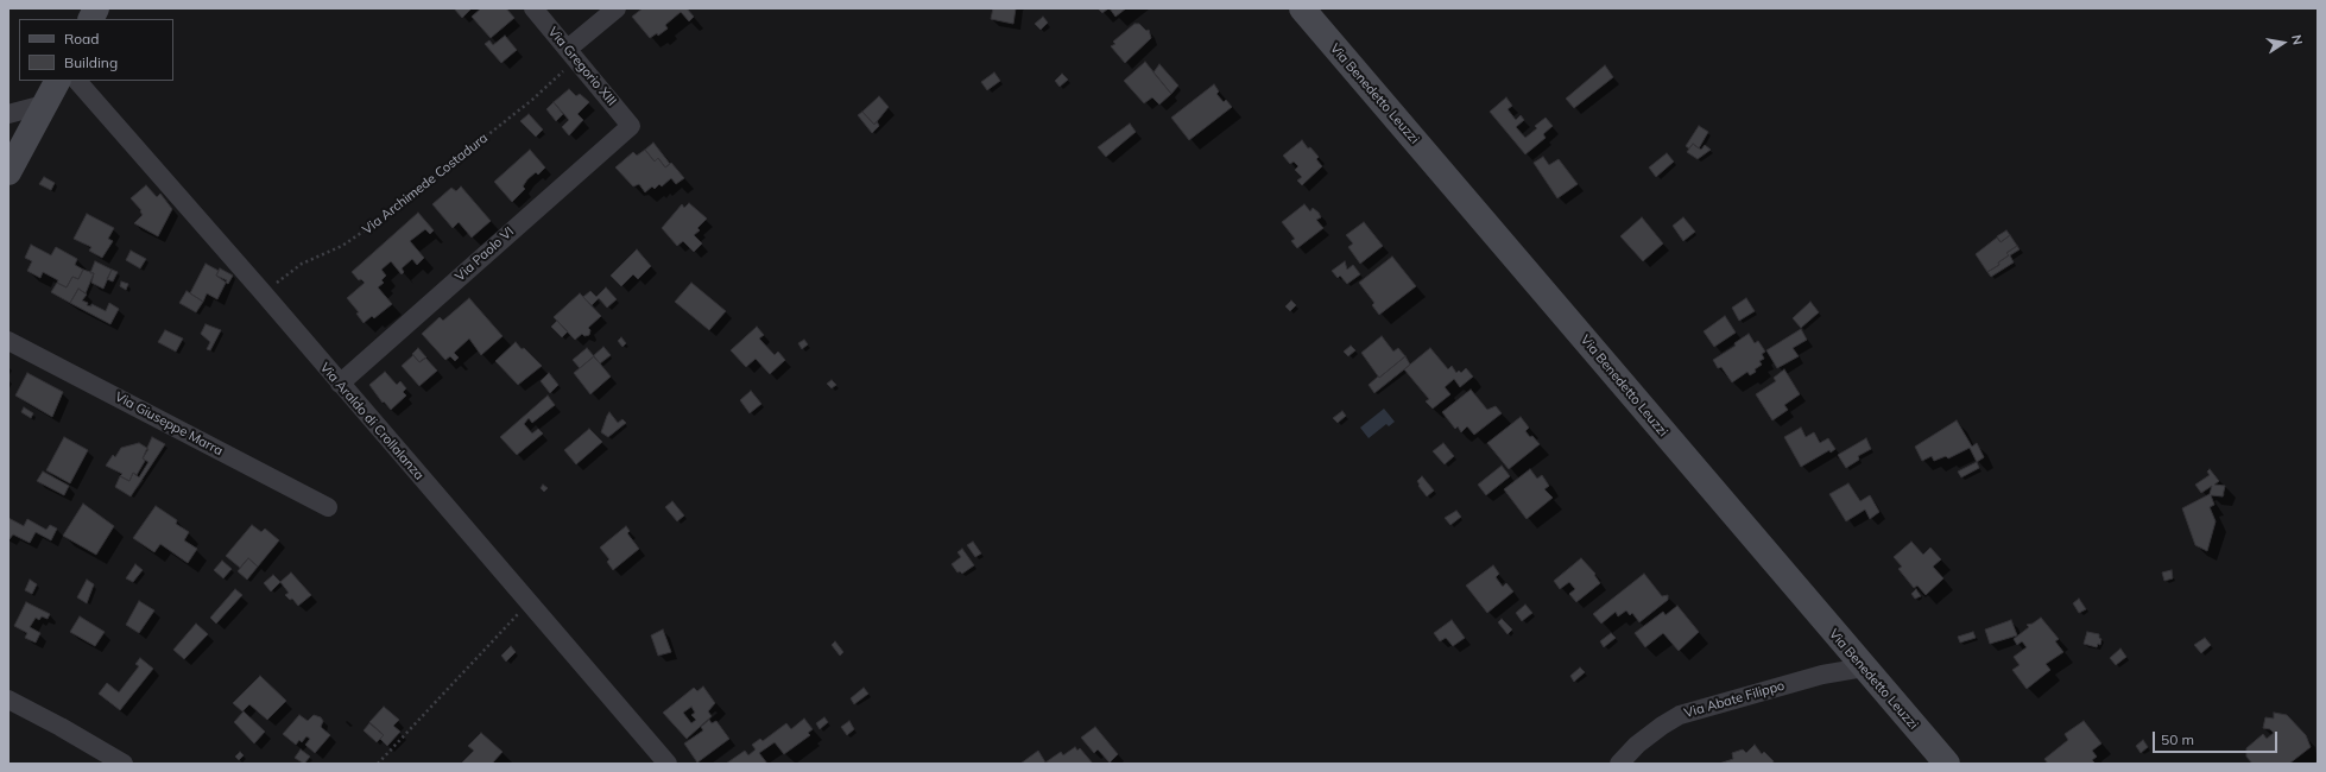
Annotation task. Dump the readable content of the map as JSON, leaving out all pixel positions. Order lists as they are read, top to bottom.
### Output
{
  "streets": {
    "street": [
      "Via Gregorio XIII",
      "Via Benedetto Leuzzi",
      "Via Paolo VI",
      "Via Araldo di Crollalanza",
      "Via Giuseppe Marra",
      "Via Abate Filippo"
    ],
    "path": ["Via Archimede Costadura"]
  },
  "crossings": [
    ["Via Gregorio XIII", "Via Archimede Costadura"],
    ["Via Gregorio XIII", "Via Paolo VI"],
    ["Via Benedetto Leuzzi", "Via Abate Filippo"],
    ["Via Archimede Costadura", "Via Araldo di Crollalanza"],
    ["Via Paolo VI", "Via Araldo di Crollalanza"]
  ],
  "legend": ["Road", "Building"],
  "scale_bar": "50 m",
  "north": "right"
}
